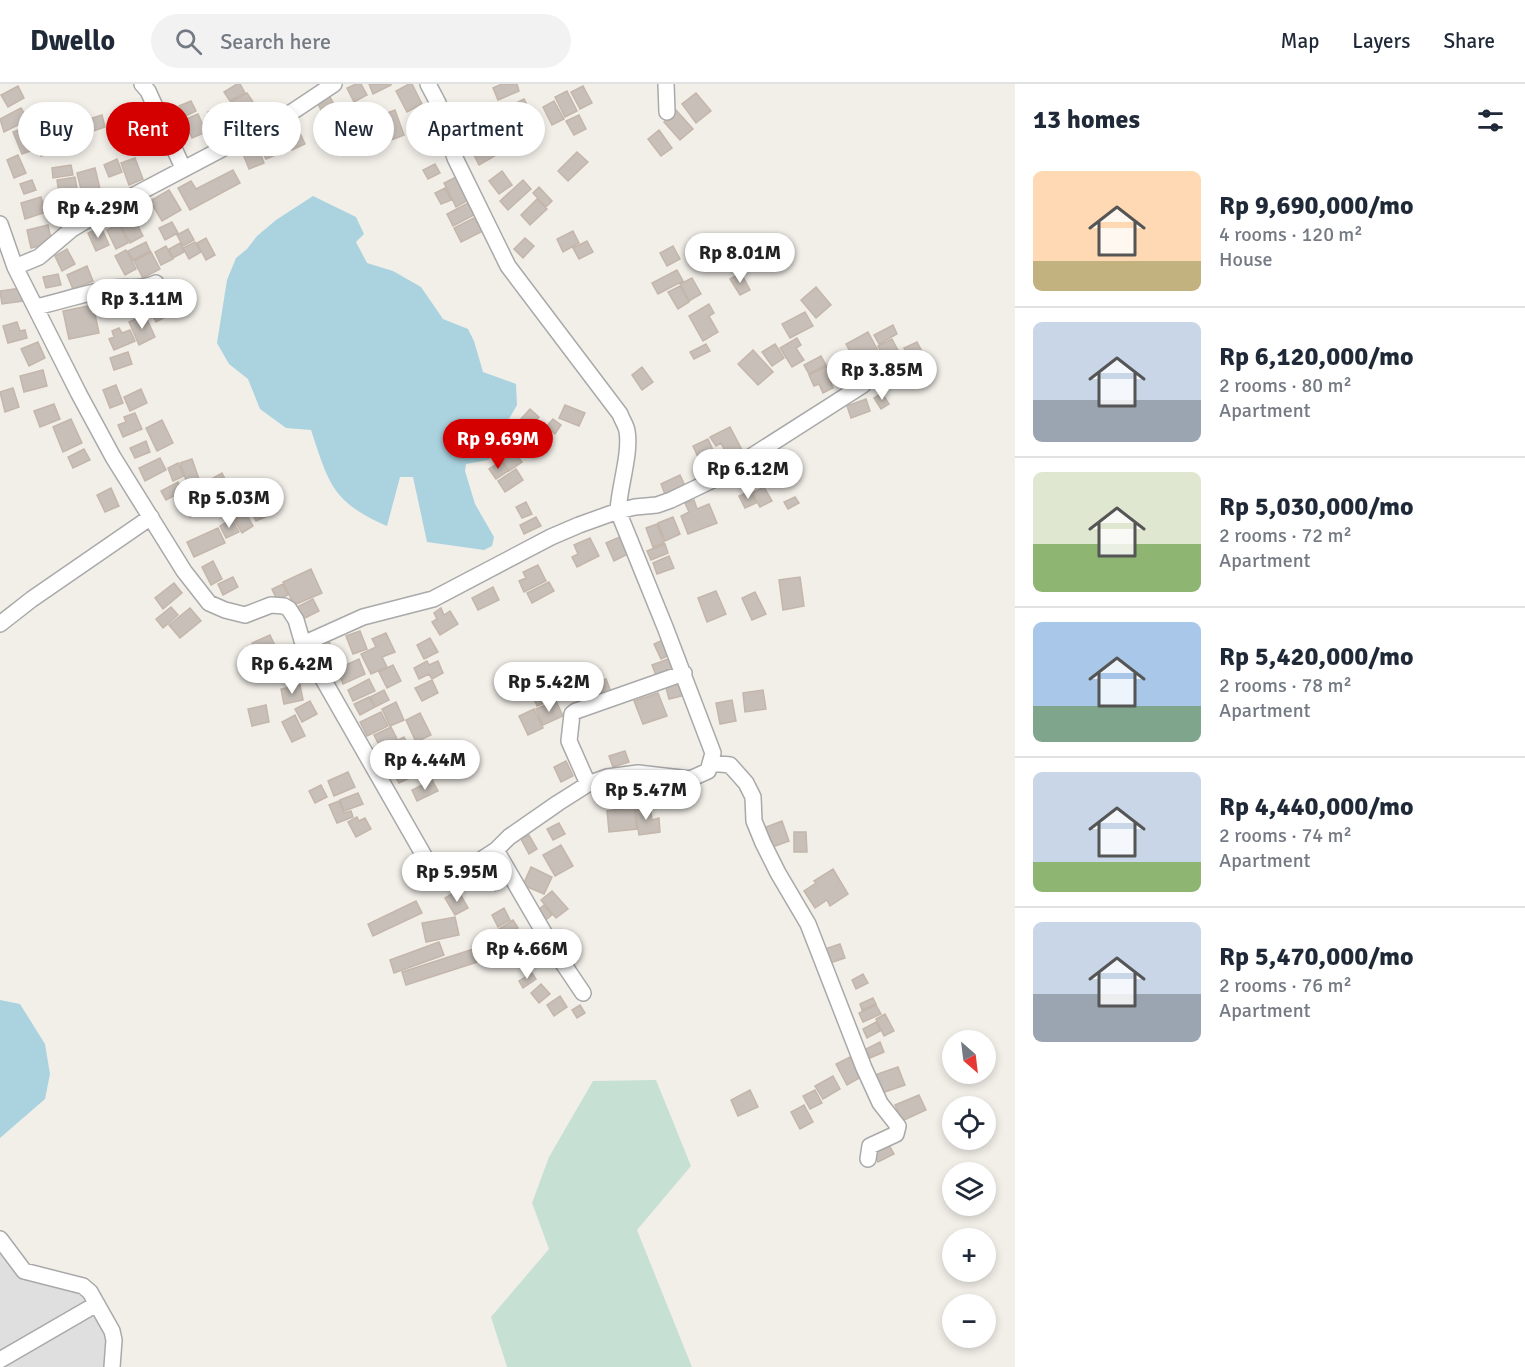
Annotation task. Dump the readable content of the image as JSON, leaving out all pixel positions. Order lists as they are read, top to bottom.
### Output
{
  "north": "bottom right",
  "page": {
    "header": "Dwello",
    "search": "Search here",
    "nav": ["Map", "Layers", "Share"],
    "heading": "13 homes",
    "chip": [
      "Buy",
      "Rent",
      "Filters",
      "New",
      "Apartment"
    ],
    "list": [
      {
        "name": "Rp 9,690,000/mo",
        "note": "4 rooms · 120 m² · House"
      },
      {
        "name": "Rp 6,120,000/mo",
        "note": "2 rooms · 80 m² · Apartment"
      },
      {
        "name": "Rp 5,030,000/mo",
        "note": "2 rooms · 72 m² · Apartment"
      },
      {
        "name": "Rp 5,420,000/mo",
        "note": "2 rooms · 78 m² · Apartment"
      },
      {
        "name": "Rp 4,440,000/mo",
        "note": "2 rooms · 74 m² · Apartment"
      },
      {
        "name": "Rp 5,470,000/mo",
        "note": "2 rooms · 76 m² · Apartment"
      }
    ],
    "price": [
      "Rp 4.29M",
      "Rp 8.01M",
      "Rp 3.11M",
      "Rp 3.85M",
      "Rp 9.69M",
      "Rp 6.12M",
      "Rp 5.03M",
      "Rp 6.42M",
      "Rp 5.42M",
      "Rp 4.44M",
      "Rp 5.47M",
      "Rp 5.95M",
      "Rp 4.66M"
    ],
    "map_buttons": ["+", "−"]
  }
}
